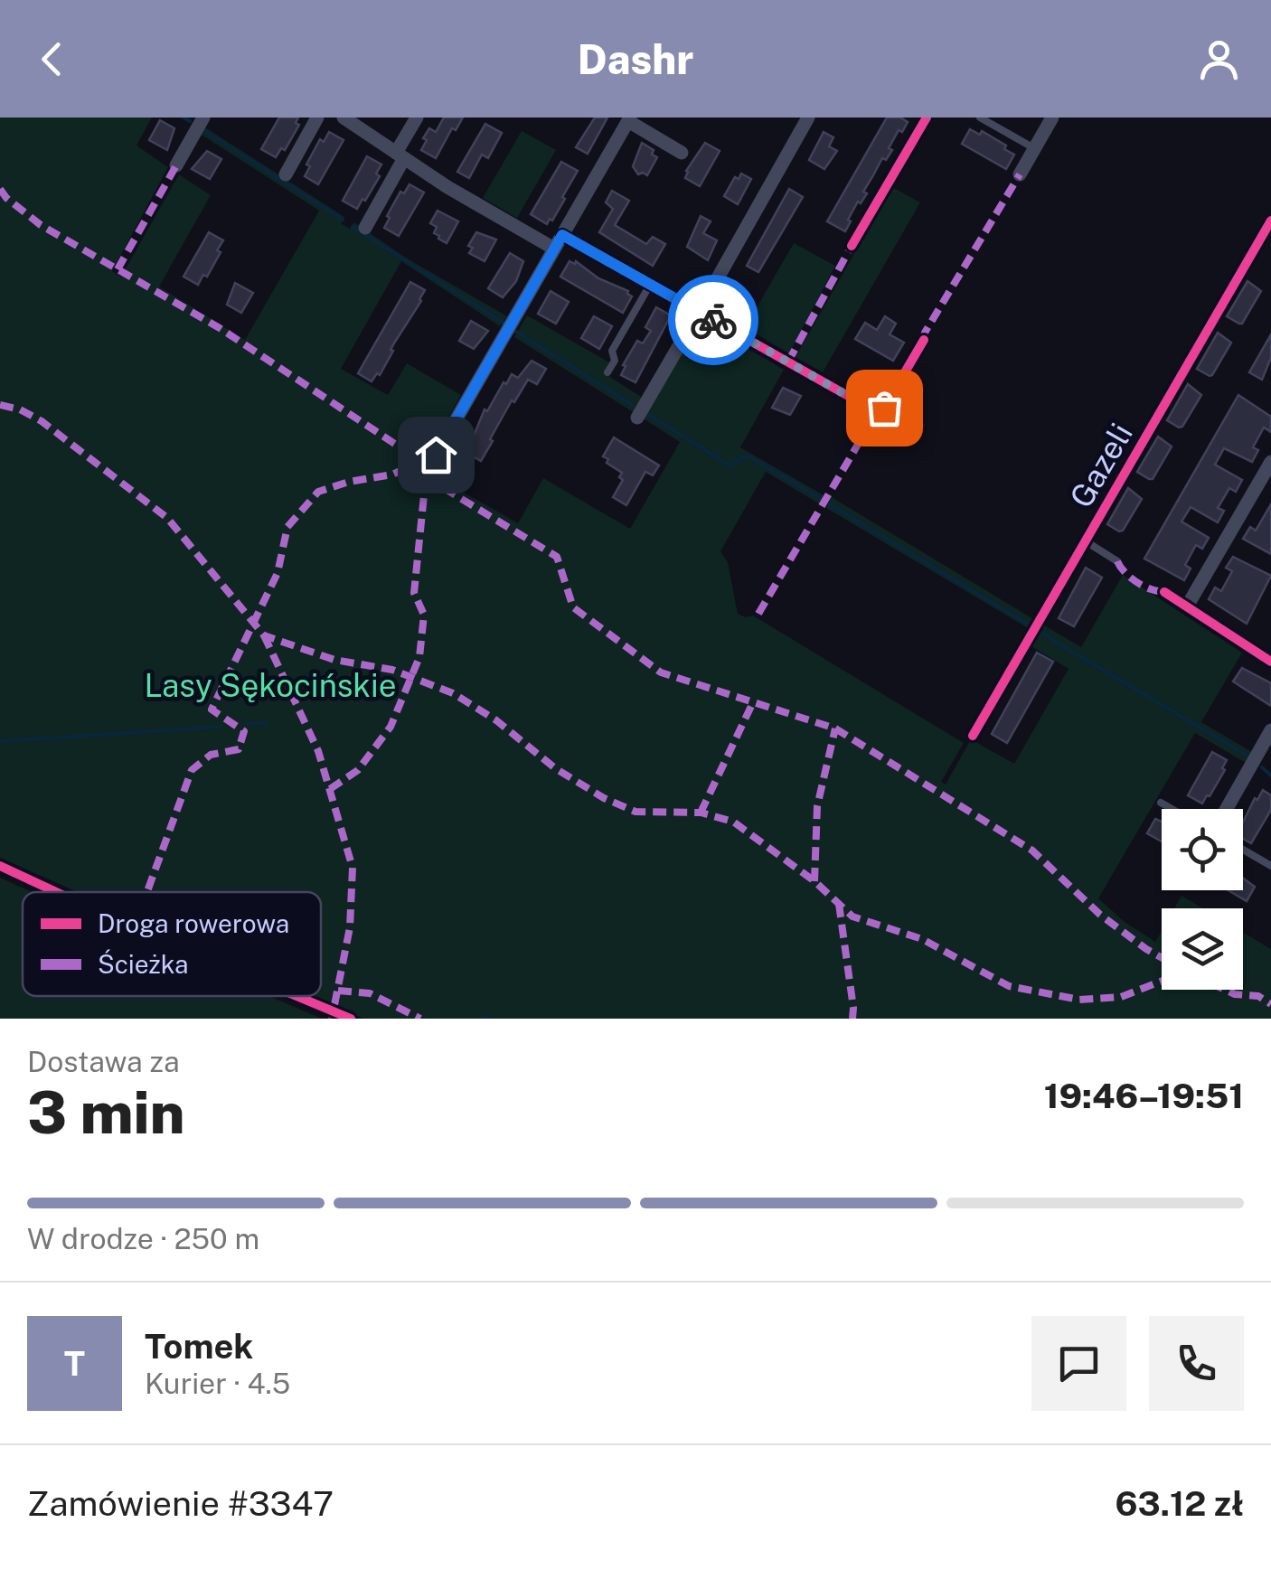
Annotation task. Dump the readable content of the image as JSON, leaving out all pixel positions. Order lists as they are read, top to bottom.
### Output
{
  "streets": {
    "street": ["Gazeli"]
  },
  "parks": ["Lasy Sękocińskie"],
  "legend": ["Droga rowerowa", "Ścieżka"],
  "page": {
    "header": "Dashr",
    "heading": ["3 min", "Dostawa za", "19:46–19:51"],
    "panel": [
      "Tomek",
      "Kurier · 4.5",
      "Zamówienie #3347",
      "63.12 zł"
    ],
    "bar": "W drodze · 250 m",
    "round": "T"
  }
}
